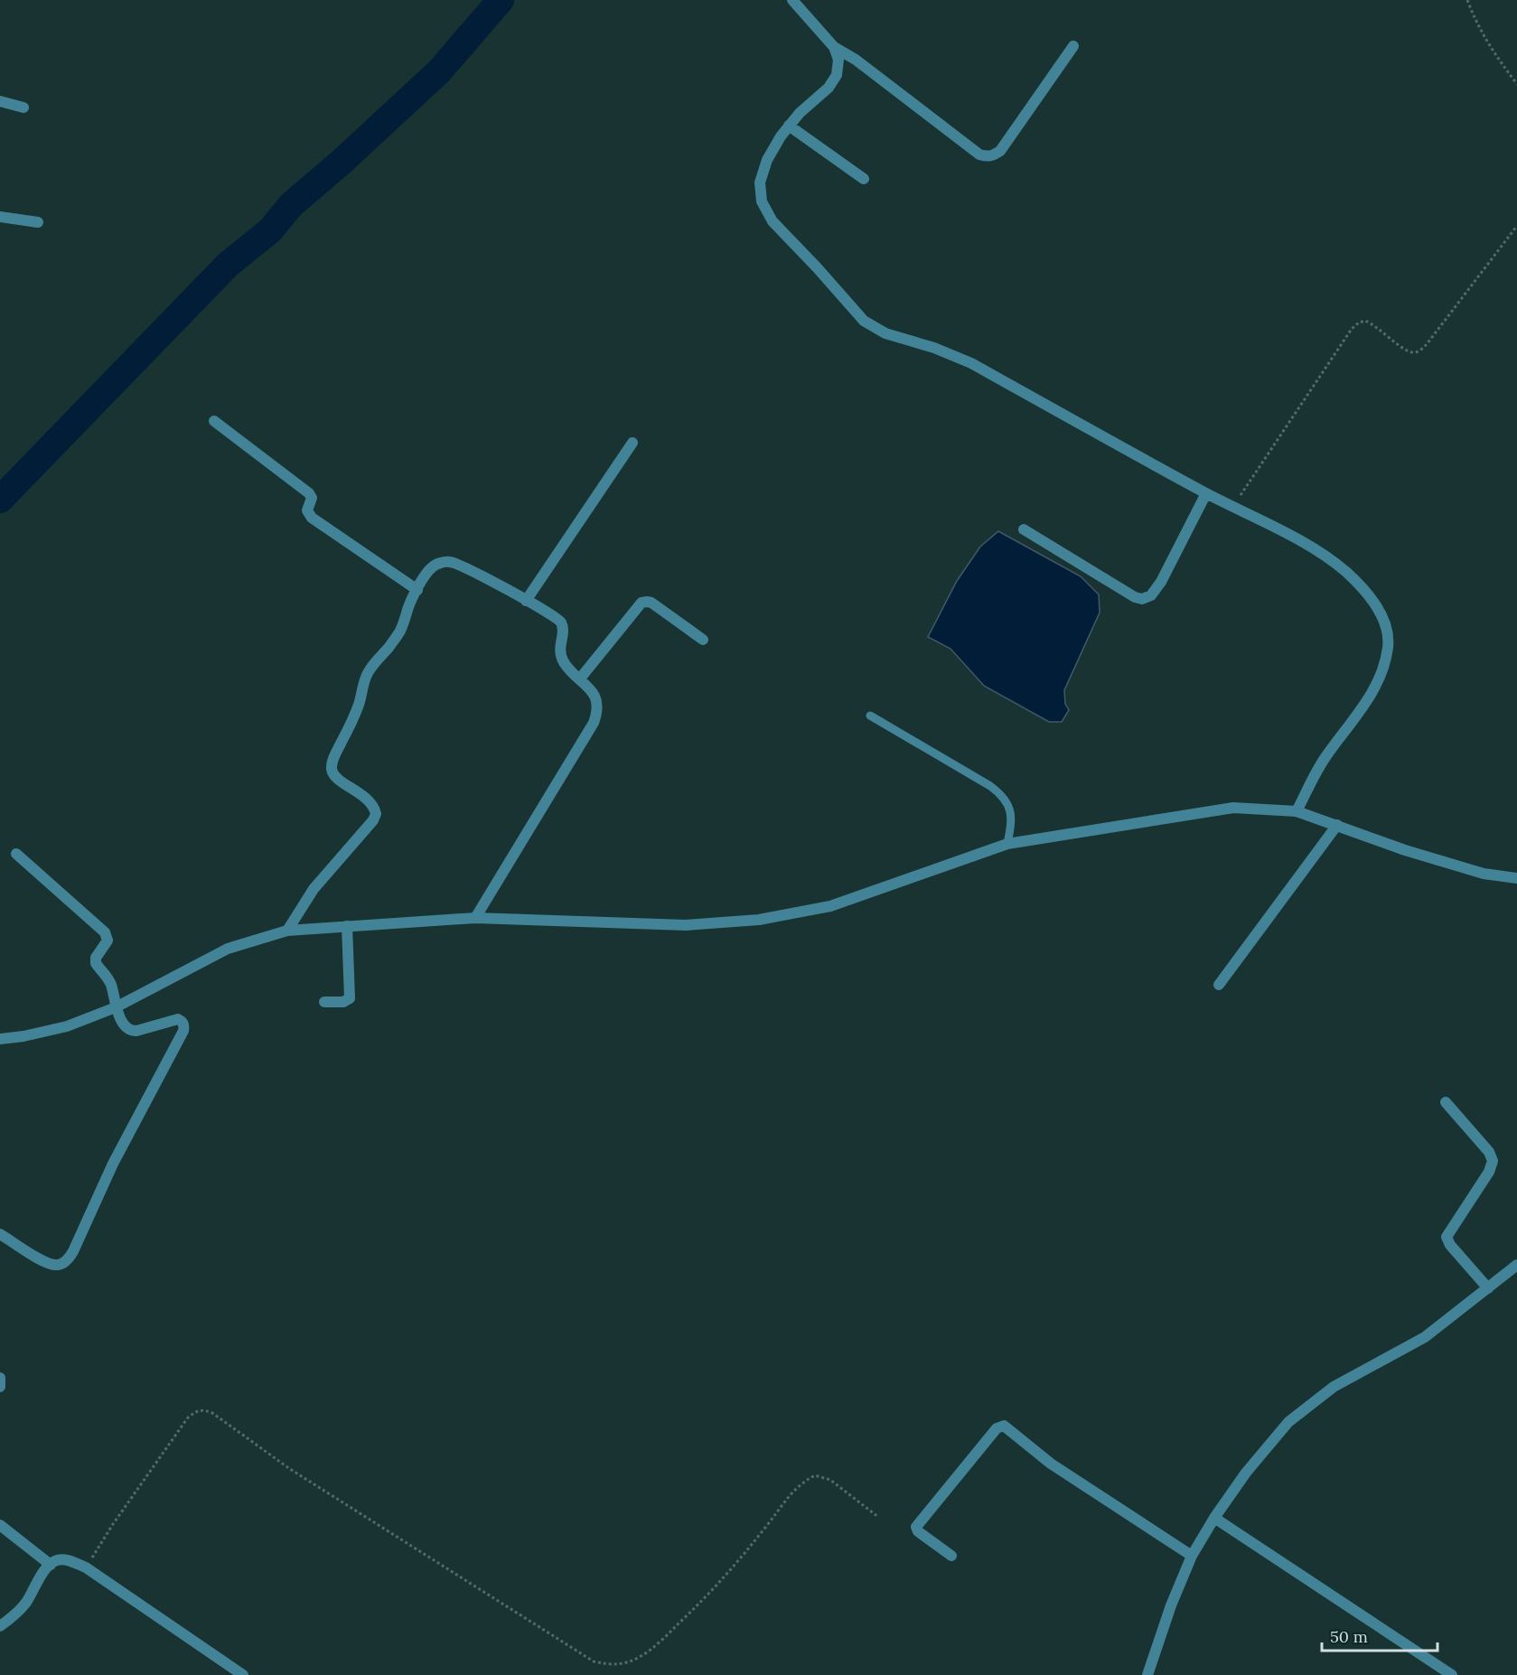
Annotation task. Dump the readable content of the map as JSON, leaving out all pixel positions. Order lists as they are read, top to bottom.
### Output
{
  "scale_bar": "50 m"
}
